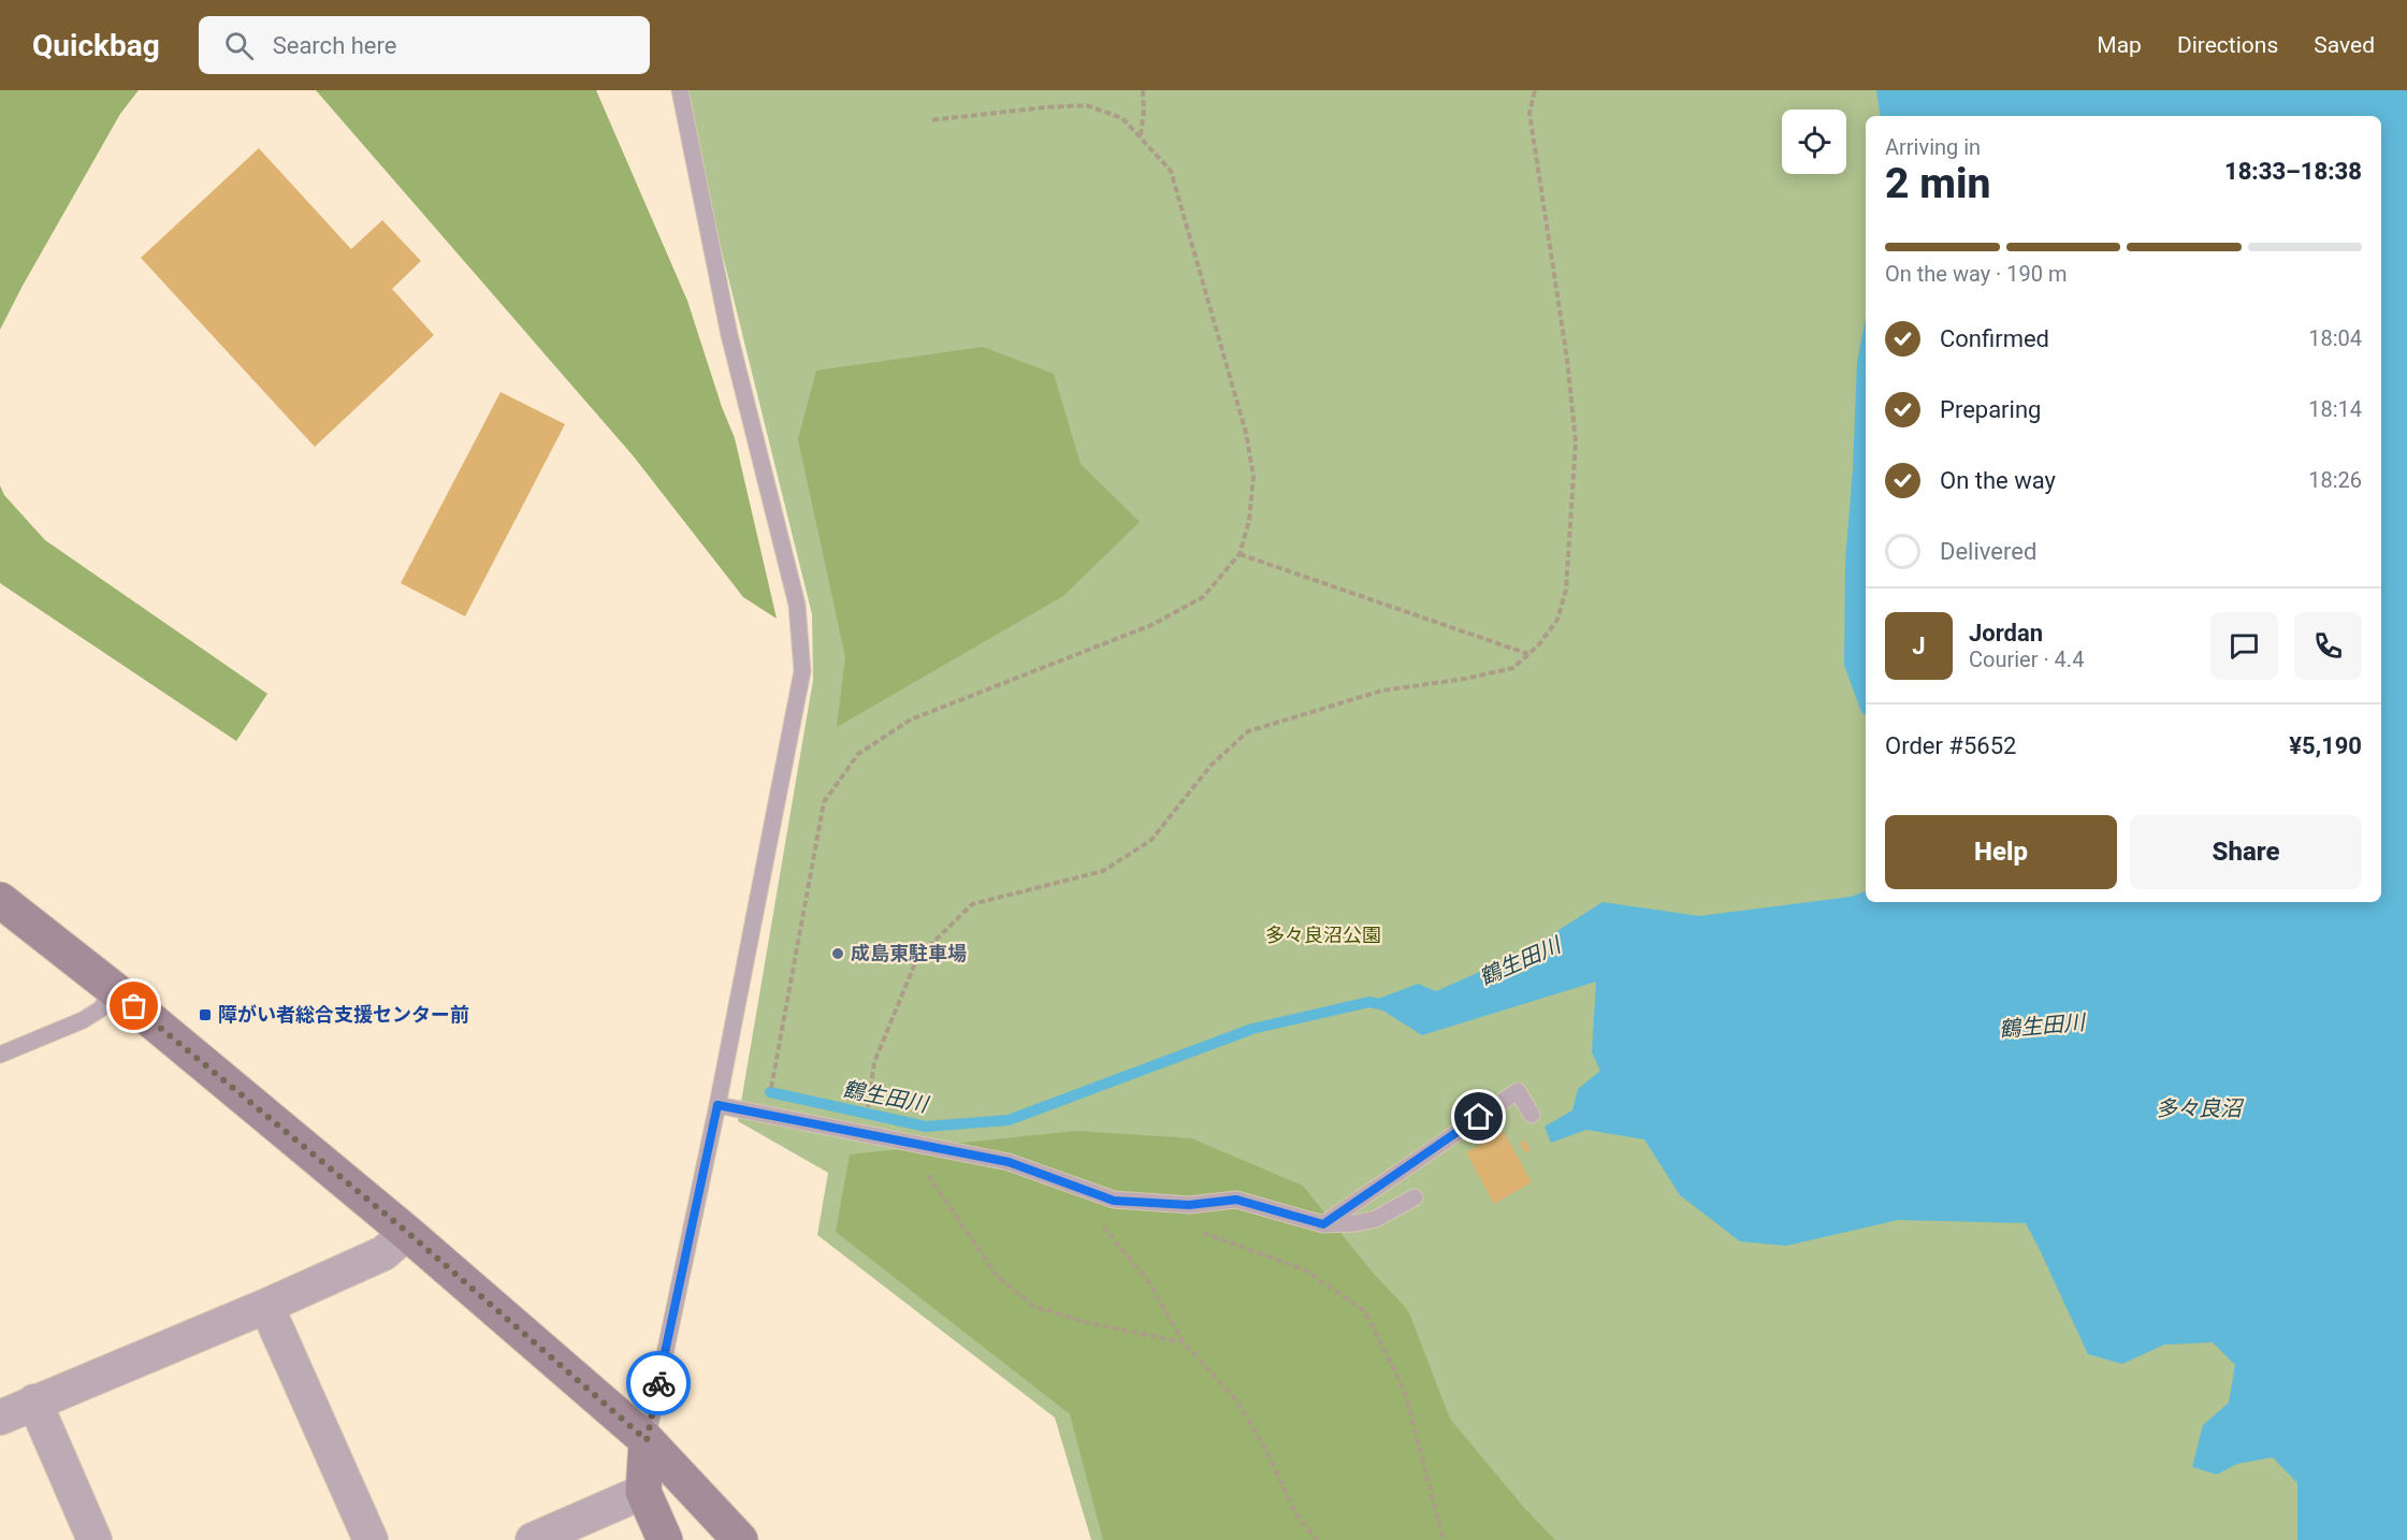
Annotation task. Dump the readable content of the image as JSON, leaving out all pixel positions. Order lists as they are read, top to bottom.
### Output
{
  "water": ["鶴生田川", "多々良沼"],
  "parks": ["多々良沼公園"],
  "places": {
    "other": ["成島東駐車場"],
    "transit": ["障がい者総合支援センター前"]
  },
  "page": {
    "header": "Quickbag",
    "search": "Search here",
    "nav": ["Map", "Directions", "Saved"],
    "heading": ["2 min", "Arriving in", "18:33–18:38"],
    "panel": [
      "Jordan",
      "Courier · 4.4",
      "Order #5652",
      "¥5,190"
    ],
    "bar": "On the way · 190 m",
    "list": [
      ["Confirmed", "18:04"],
      ["Preparing", "18:14"],
      ["On the way", "18:26"],
      "Delivered"
    ],
    "round": "J",
    "buttons": ["Help", "Share"]
  }
}
